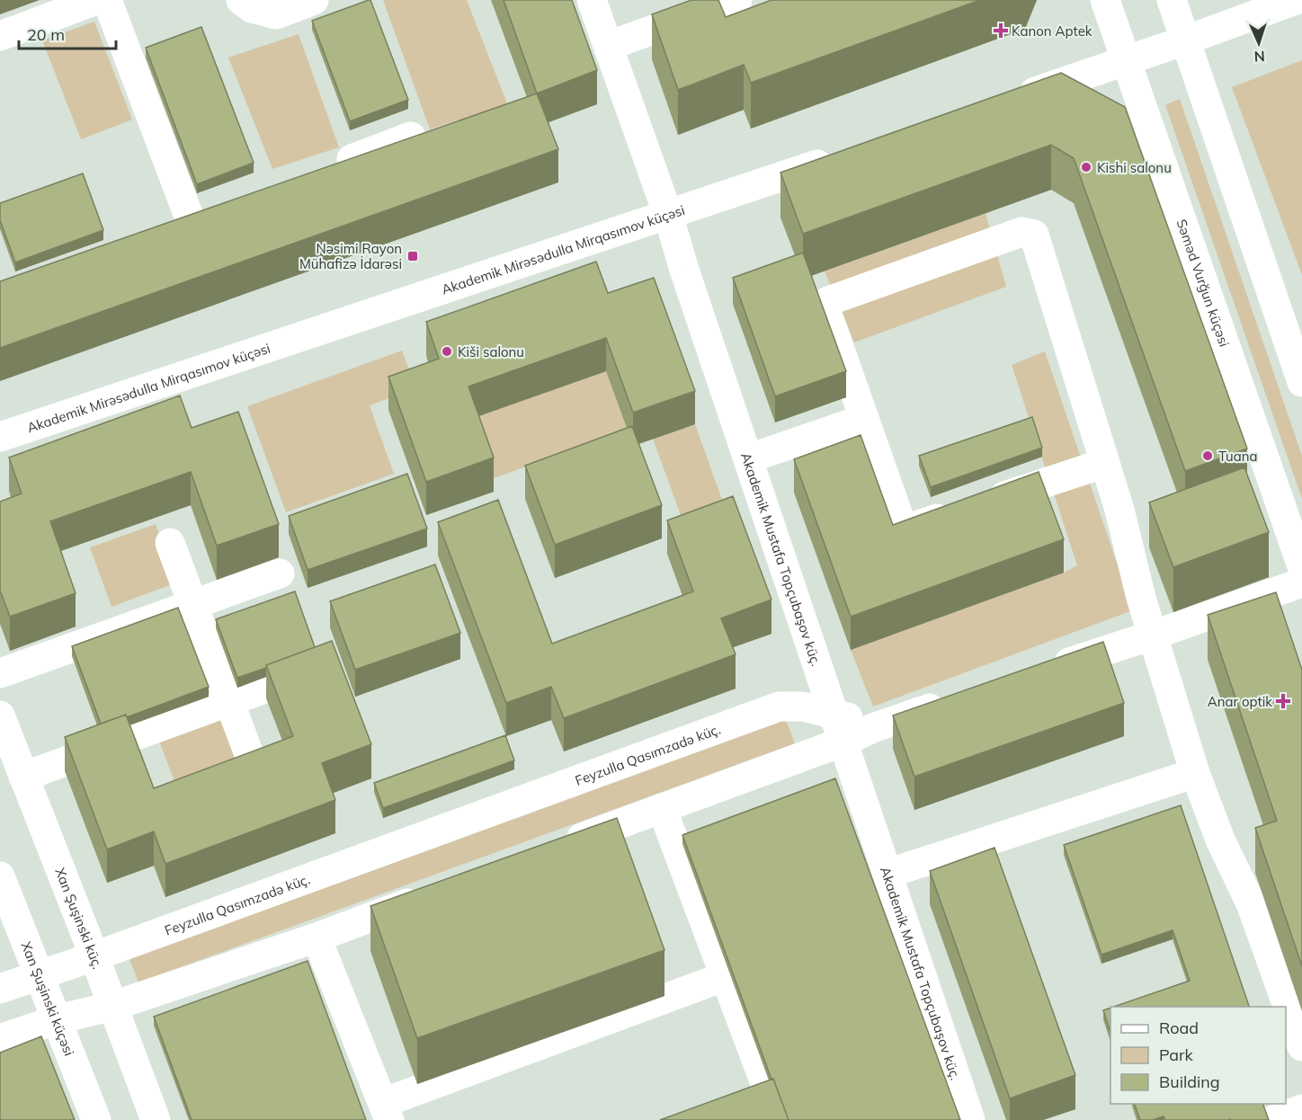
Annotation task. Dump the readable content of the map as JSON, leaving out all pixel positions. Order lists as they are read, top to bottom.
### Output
{
  "streets": {
    "street": [
      "Akademik Mirəsədulla Mirqasımov küçəsi",
      "Səməd Vurğun küçəsi",
      "Akademik Mustafa Topçubaşov küç.",
      "Feyzulla Qasımzadə küç.",
      "Xan Şuşinski küç.",
      "Xan Şuşinski küçəsi"
    ]
  },
  "crossings": [
    ["Akademik Mirəsədulla Mirqasımov küçəsi", "Akademik Mustafa Topçubaşov küç."],
    ["Akademik Mustafa Topçubaşov küç.", "Feyzulla Qasımzadə küç."],
    ["Feyzulla Qasımzadə küç.", "Xan Şuşinski küç."],
    ["Feyzulla Qasımzadə küç.", "Xan Şuşinski küçəsi"]
  ],
  "places": {
    "health": ["Kanon Aptek", "Anar optik"],
    "other": ["Kishi salonu", "Kiši salonu", "Tuana"],
    "transit": ["Nəsimi Rayon Mühafizə İdarəsi"]
  },
  "legend": ["Road", "Park", "Building"],
  "scale_bar": "20 m",
  "north": "bottom"
}
